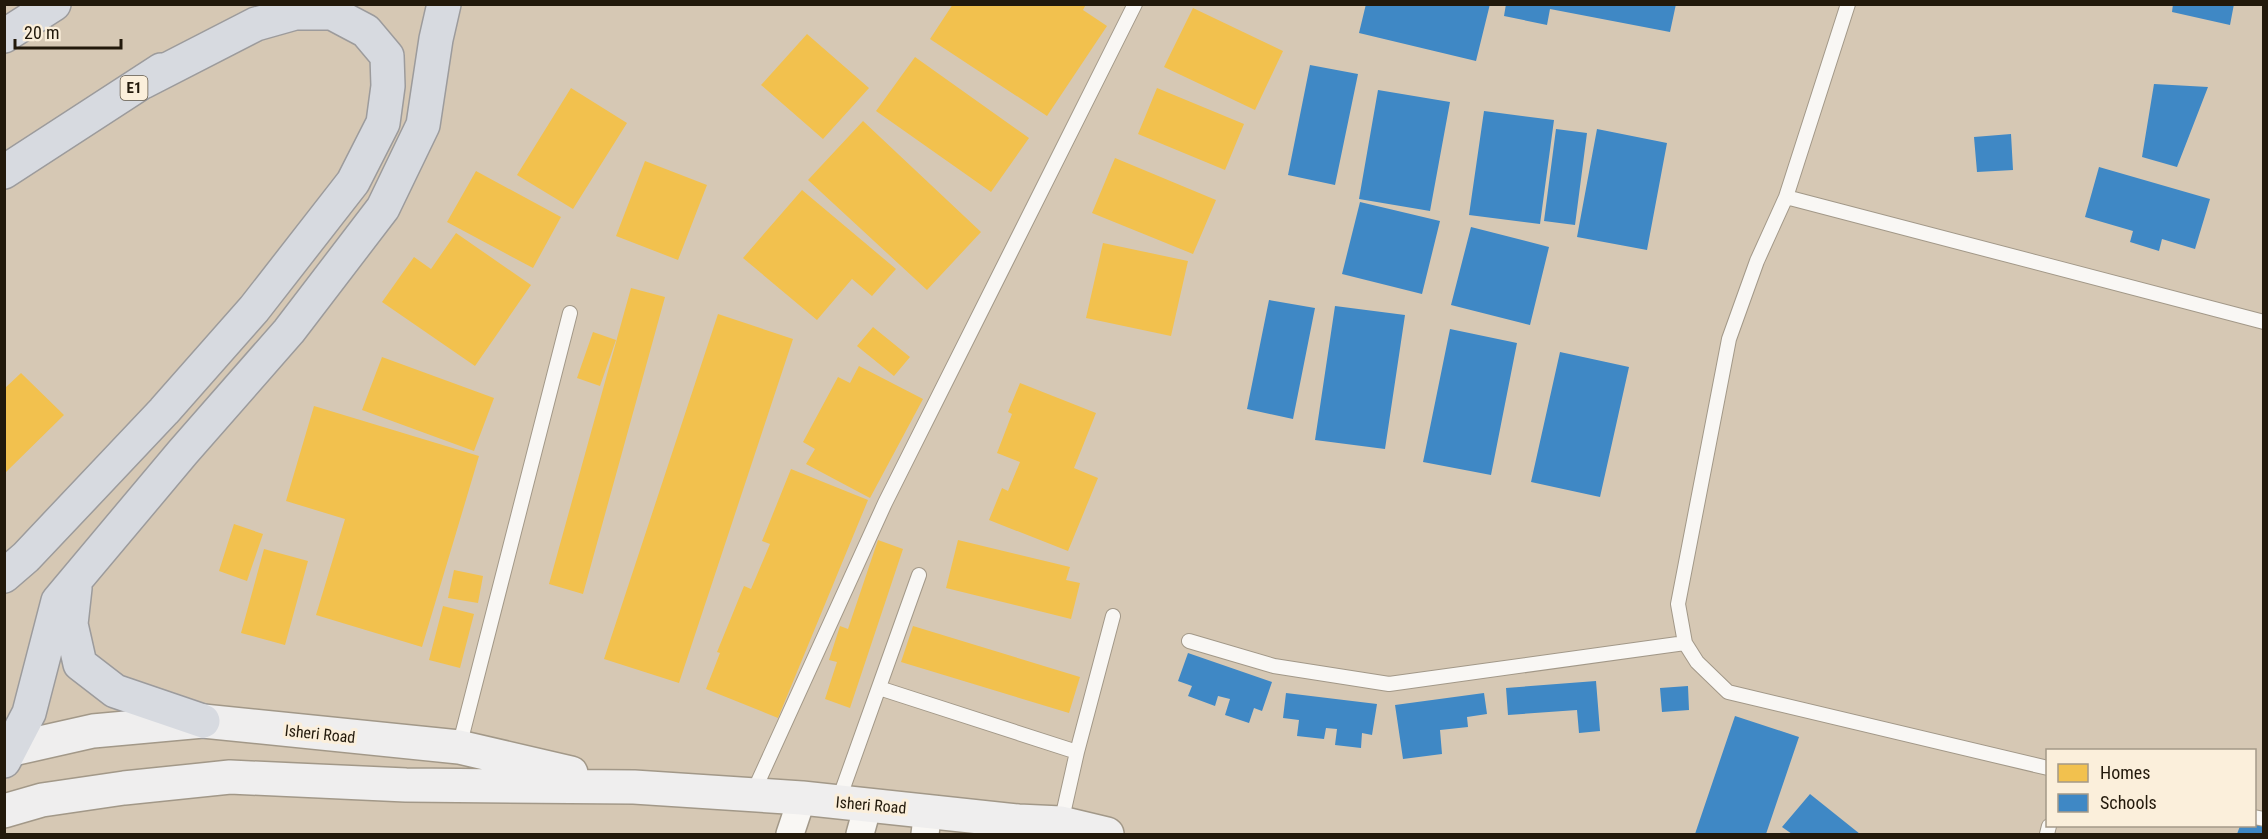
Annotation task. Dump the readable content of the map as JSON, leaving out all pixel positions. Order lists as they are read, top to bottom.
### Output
{
  "streets": {
    "highway": ["E1"],
    "street": ["Isheri Road"]
  },
  "legend": ["Homes", "Schools"],
  "scale_bar": "20 m"
}
